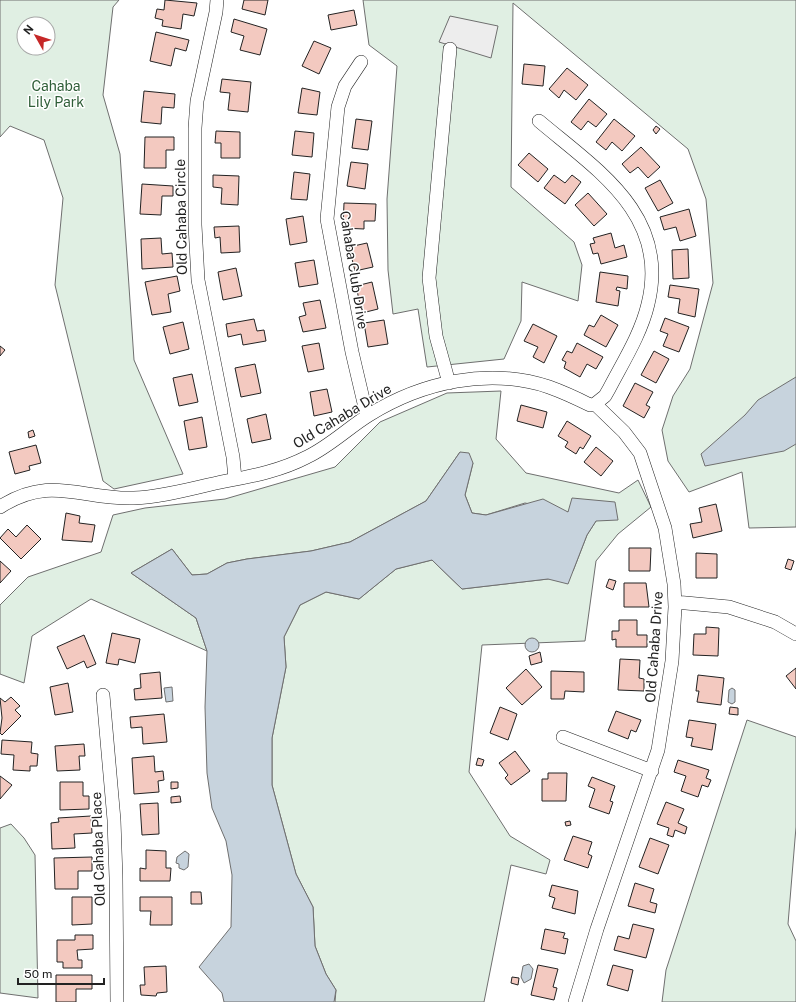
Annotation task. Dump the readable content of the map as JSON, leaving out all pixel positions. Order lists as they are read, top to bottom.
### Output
{
  "streets": {
    "street": [
      "Old Cahaba Circle",
      "Cahaba Club Drive",
      "Old Cahaba Drive",
      "Old Cahaba Place"
    ]
  },
  "crossings": [
    ["Old Cahaba Circle", "Old Cahaba Drive"],
    ["Cahaba Club Drive", "Old Cahaba Drive"]
  ],
  "parks": ["Cahaba Lily Park"],
  "scale_bar": "50 m",
  "north": "top left"
}
